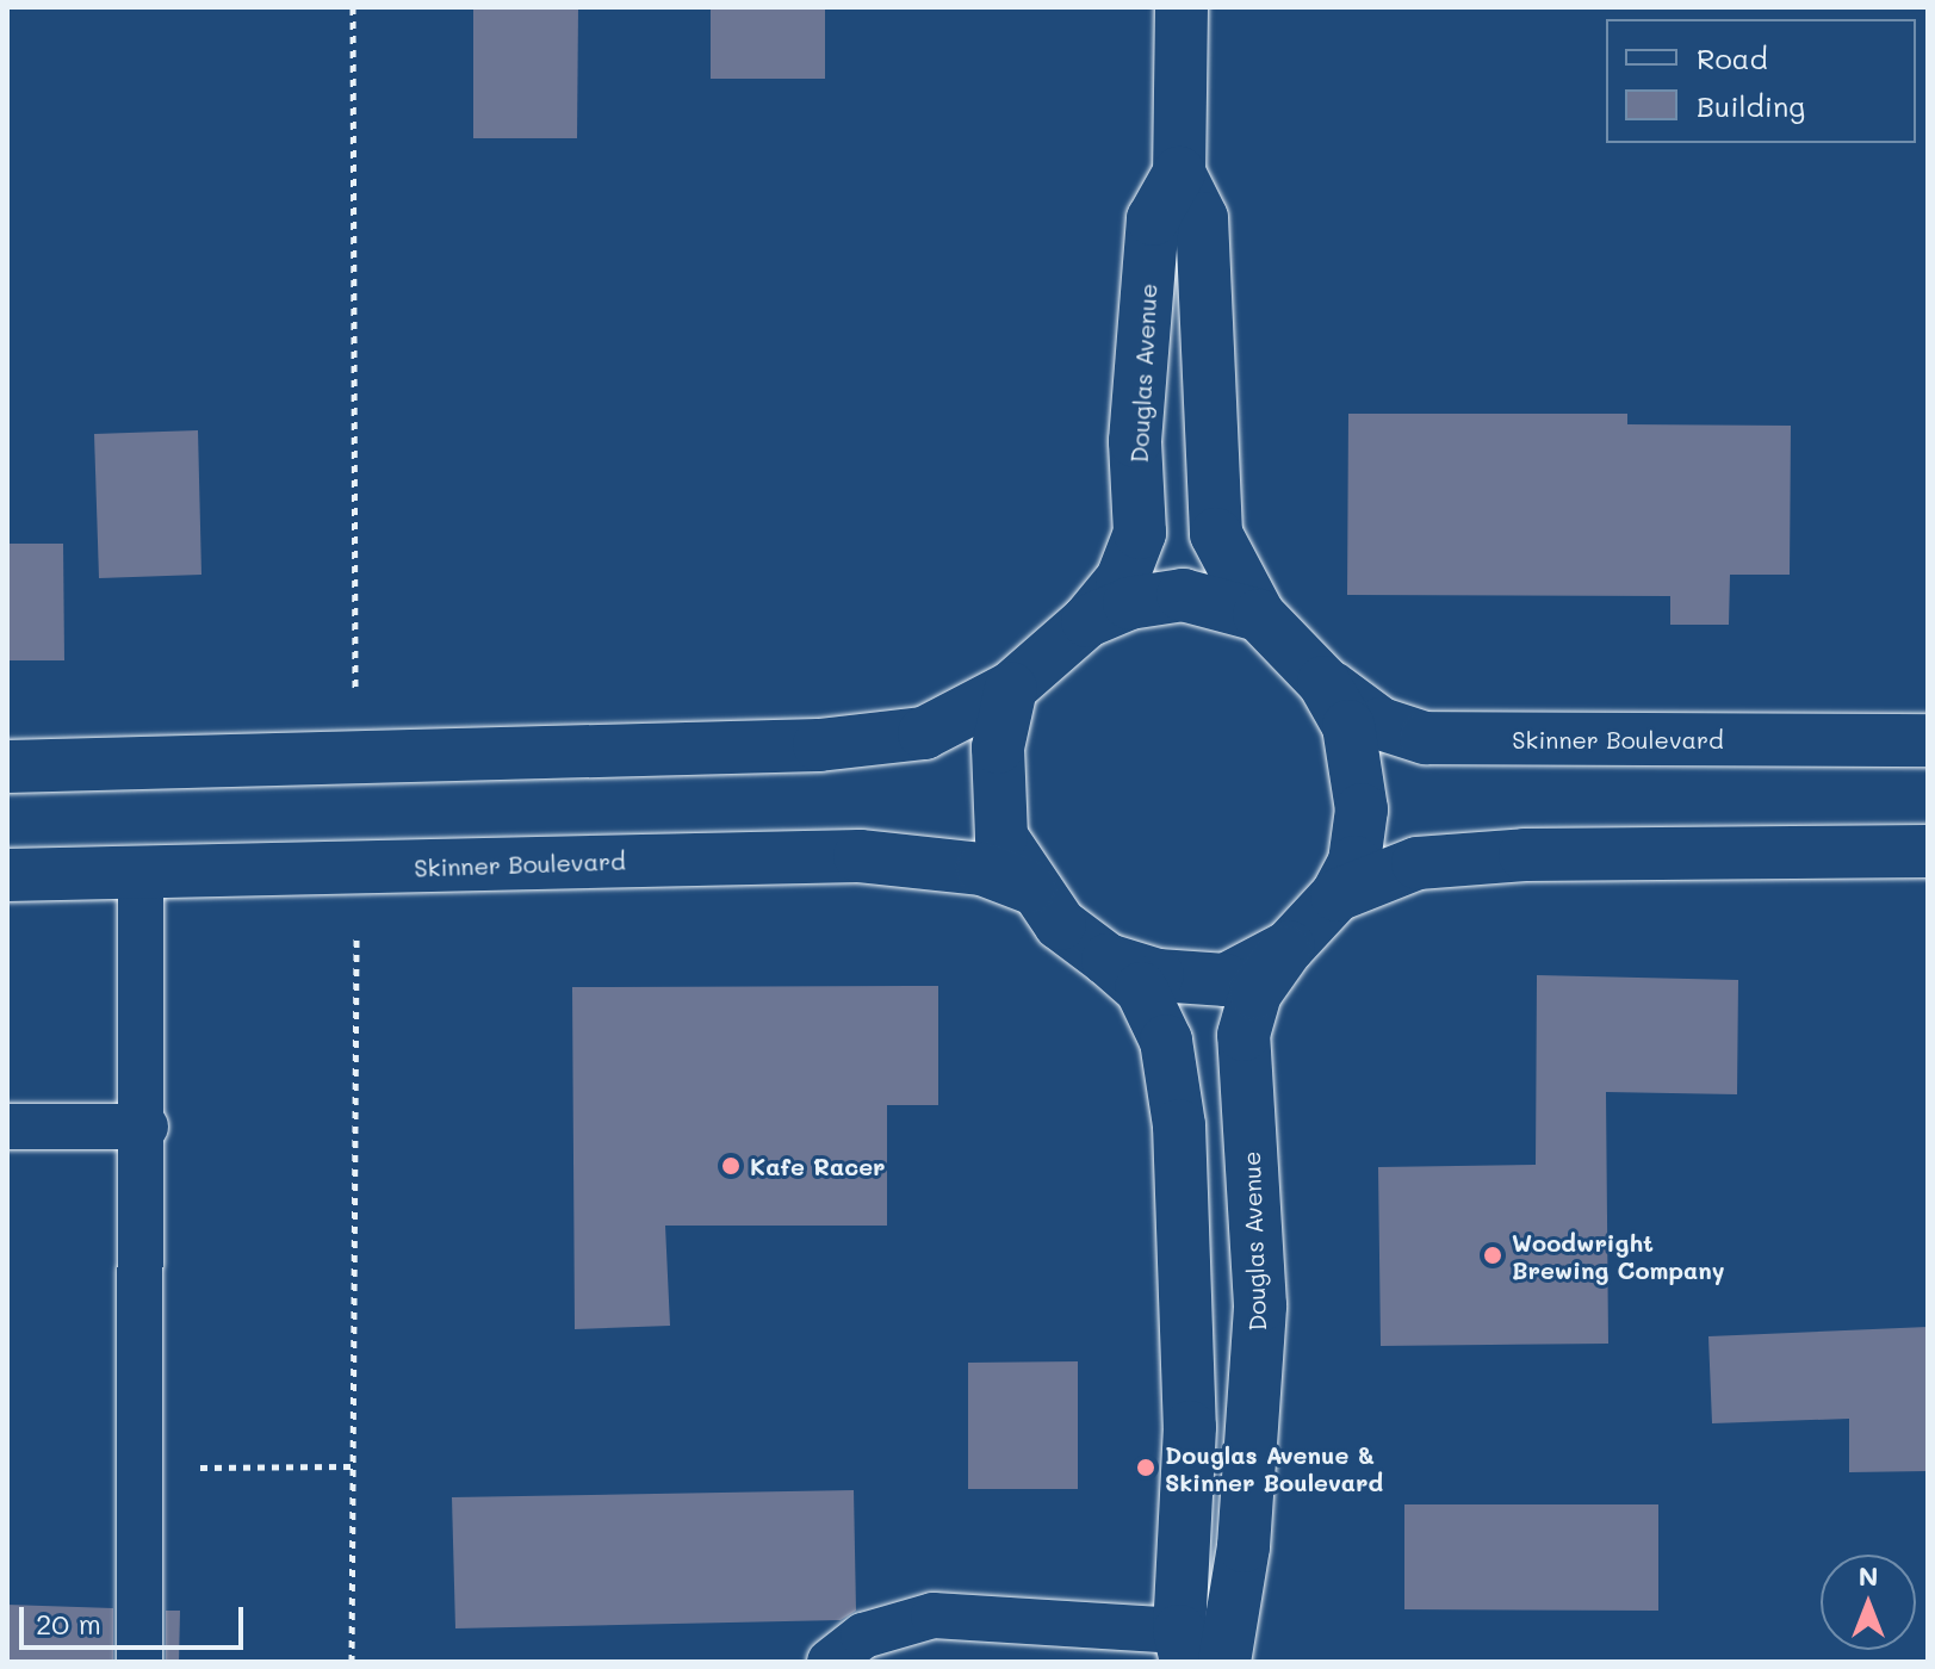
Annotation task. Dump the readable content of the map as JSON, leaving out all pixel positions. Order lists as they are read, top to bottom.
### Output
{
  "streets": {
    "main road": ["Douglas Avenue", "Skinner Boulevard"]
  },
  "crossings": [
    ["Douglas Avenue", "Skinner Boulevard"]
  ],
  "places": ["Kafe Racer", "Woodwright Brewing Company", "Douglas Avenue & Skinner Boulevard"],
  "legend": ["Road", "Building"],
  "scale_bar": "20 m",
  "north": "top"
}
